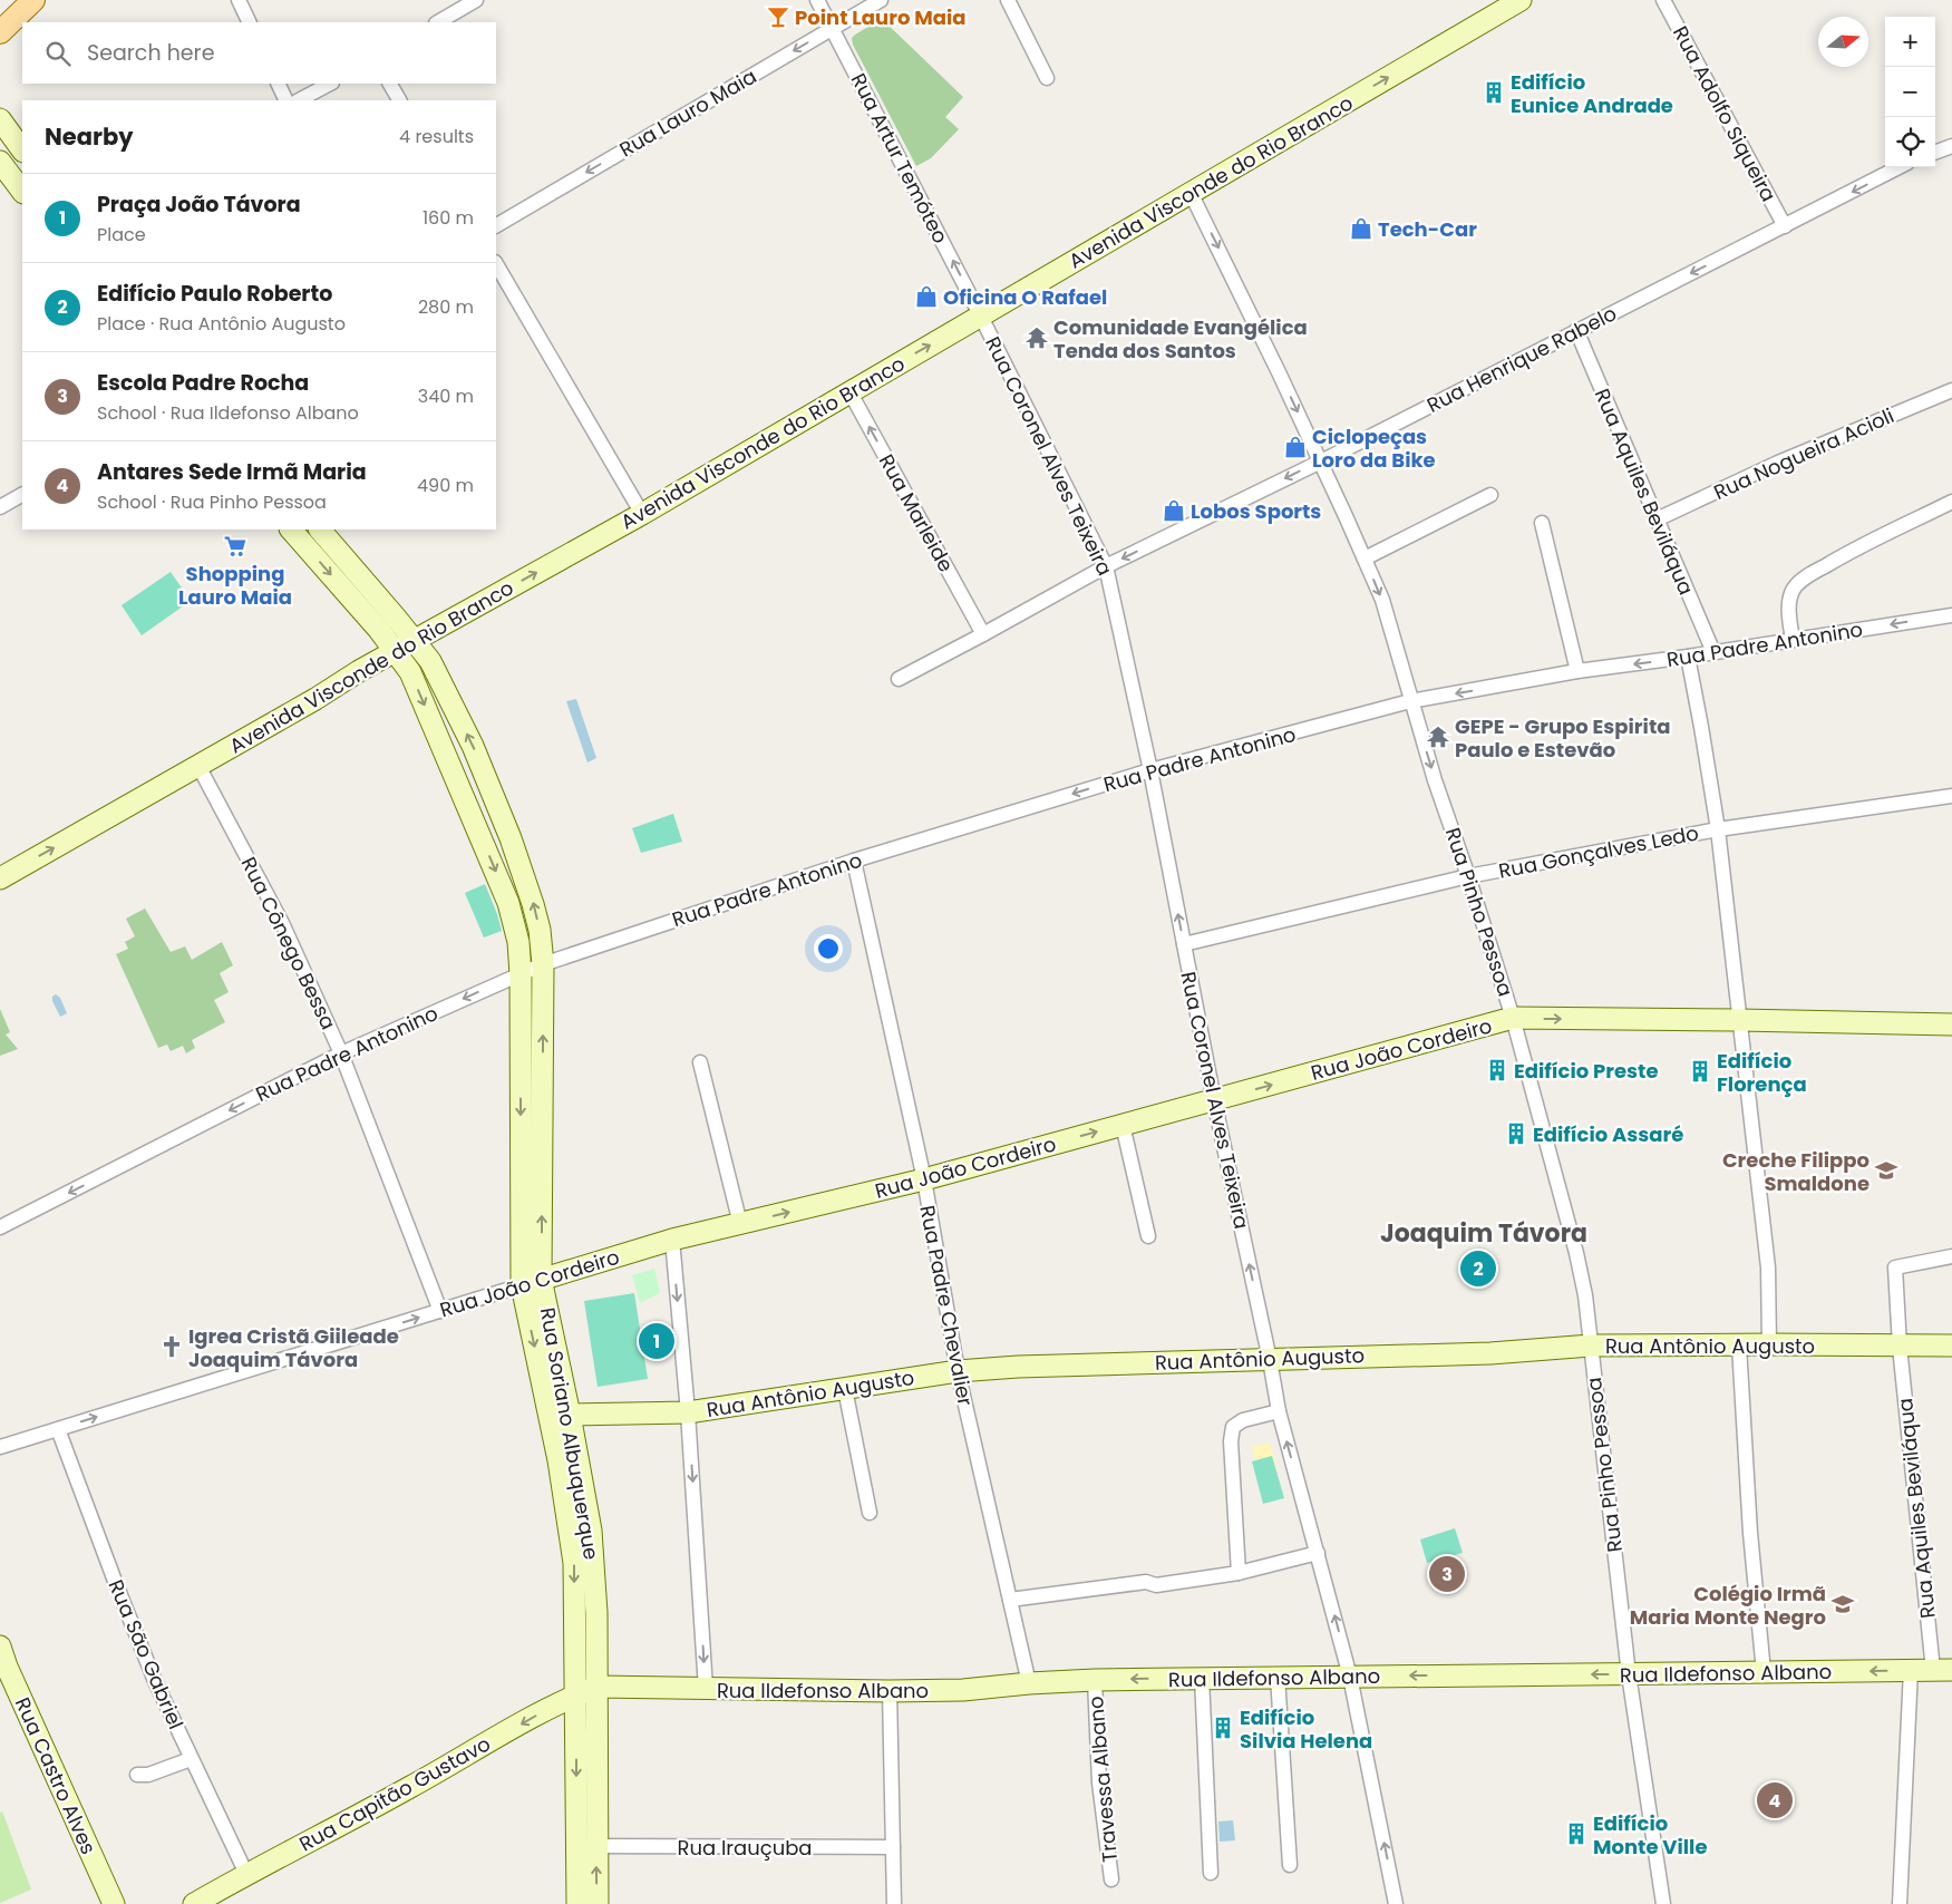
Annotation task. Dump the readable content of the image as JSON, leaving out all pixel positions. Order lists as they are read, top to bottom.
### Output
{
  "streets": {
    "street": [
      "Rua Lauro Maia",
      "Rua Adolfo Siqueira",
      "Rua Artur Temóteo",
      "Avenida Visconde do Rio Branco",
      "Rua Henrique Rabelo",
      "Rua Nogueira Acioli",
      "Rua Coronel Alves Teixeira",
      "Rua Aquiles Beviláqua",
      "Rua Marleide",
      "Rua Padre Antonino",
      "Rua Gonçalves Ledo",
      "Rua Pinho Pessoa",
      "Rua Cônego Bessa",
      "Rua João Cordeiro",
      "Rua Padre Chevalier",
      "Rua Antônio Augusto",
      "Rua Soriano Albuquerque",
      "Rua São Gabriel",
      "Rua Ildefonso Albano",
      "Rua Castro Alves",
      "Travessa Albano",
      "Rua Capitão Gustavo",
      "Rua Irauçuba"
    ]
  },
  "crossings": [
    ["Rua Lauro Maia", "Rua Artur Temóteo"],
    ["Rua Adolfo Siqueira", "Rua Henrique Rabelo"],
    ["Rua Artur Temóteo", "Avenida Visconde do Rio Branco"],
    ["Rua Artur Temóteo", "Rua Coronel Alves Teixeira"],
    ["Avenida Visconde do Rio Branco", "Rua Coronel Alves Teixeira"],
    ["Avenida Visconde do Rio Branco", "Rua Marleide"],
    ["Avenida Visconde do Rio Branco", "Rua Pinho Pessoa"],
    ["Avenida Visconde do Rio Branco", "Rua Cônego Bessa"],
    ["Avenida Visconde do Rio Branco", "Rua Soriano Albuquerque"],
    ["Rua Henrique Rabelo", "Rua Coronel Alves Teixeira"],
    ["Rua Henrique Rabelo", "Rua Aquiles Beviláqua"],
    ["Rua Henrique Rabelo", "Rua Marleide"],
    ["Rua Henrique Rabelo", "Rua Pinho Pessoa"],
    ["Rua Nogueira Acioli", "Rua Aquiles Beviláqua"],
    ["Rua Coronel Alves Teixeira", "Rua Padre Antonino"],
    ["Rua Coronel Alves Teixeira", "Rua Gonçalves Ledo"],
    ["Rua Coronel Alves Teixeira", "Rua João Cordeiro"],
    ["Rua Coronel Alves Teixeira", "Rua Antônio Augusto"],
    ["Rua Coronel Alves Teixeira", "Rua Ildefonso Albano"],
    ["Rua Aquiles Beviláqua", "Rua Padre Antonino"],
    ["Rua Aquiles Beviláqua", "Rua Antônio Augusto"],
    ["Rua Aquiles Beviláqua", "Rua Ildefonso Albano"],
    ["Rua Padre Antonino", "Rua Pinho Pessoa"],
    ["Rua Padre Antonino", "Rua Cônego Bessa"],
    ["Rua Padre Antonino", "Rua Padre Chevalier"],
    ["Rua Padre Antonino", "Rua Soriano Albuquerque"],
    ["Rua Gonçalves Ledo", "Rua Pinho Pessoa"],
    ["Rua Pinho Pessoa", "Rua João Cordeiro"],
    ["Rua Pinho Pessoa", "Rua Antônio Augusto"],
    ["Rua Pinho Pessoa", "Rua Ildefonso Albano"],
    ["Rua Cônego Bessa", "Rua João Cordeiro"],
    ["Rua João Cordeiro", "Rua Padre Chevalier"],
    ["Rua João Cordeiro", "Rua Soriano Albuquerque"],
    ["Rua João Cordeiro", "Rua São Gabriel"],
    ["Rua Padre Chevalier", "Rua Antônio Augusto"],
    ["Rua Padre Chevalier", "Rua Ildefonso Albano"],
    ["Rua Antônio Augusto", "Rua Soriano Albuquerque"],
    ["Rua Soriano Albuquerque", "Rua Ildefonso Albano"],
    ["Rua Soriano Albuquerque", "Rua Capitão Gustavo"],
    ["Rua Soriano Albuquerque", "Rua Irauçuba"],
    ["Rua São Gabriel", "Rua Capitão Gustavo"],
    ["Rua Ildefonso Albano", "Travessa Albano"],
    ["Rua Ildefonso Albano", "Rua Capitão Gustavo"]
  ],
  "one_way": [
    "Rua Lauro Maia",
    "Rua Artur Temóteo",
    "Avenida Visconde do Rio Branco",
    "Rua Henrique Rabelo",
    "Rua Marleide",
    "Rua Padre Antonino",
    "Rua Pinho Pessoa",
    "Rua João Cordeiro",
    "Rua Ildefonso Albano",
    "Rua Capitão Gustavo"
  ],
  "districts": ["Joaquim Távora"],
  "places": {
    "bar": ["Point Lauro Maia"],
    "building": [
      "Edifício Eunice Andrade",
      "Edifício Preste",
      "Edifício Florença",
      "Edifício Assaré",
      "Edifício Silvia Helena",
      "Edifício Monte Ville"
    ],
    "shop": [
      "Tech-Car",
      "Oficina O Rafael",
      "Ciclopeças Loro da Bike",
      "Lobos Sports"
    ],
    "temple": ["Comunidade Evangélica Tenda dos Santos", "GEPE - Grupo Espirita Paulo e Estevão"],
    "supermarket": ["Shopping Lauro Maia"],
    "school or university": ["Creche Filippo Smaldone", "Colégio Irmã Maria Monte Negro"],
    "church": ["Igrea Cristã Giileade Joaquim Távora"]
  },
  "north": "right",
  "page": {
    "map_buttons": ["+", "−"],
    "search": "Search here",
    "heading": ["Nearby", "4 results"],
    "list": [
      {
        "mark": "1",
        "name": "Praça João Távora",
        "note": "Place",
        "value": "160 m"
      },
      {
        "mark": "2",
        "name": "Edifício Paulo Roberto",
        "note": "Place · Rua Antônio Augusto",
        "value": "280 m"
      },
      {
        "mark": "3",
        "name": "Escola Padre Rocha",
        "note": "School · Rua Ildefonso Albano",
        "value": "340 m"
      },
      {
        "mark": "4",
        "name": "Antares Sede Irmã Maria",
        "note": "School · Rua Pinho Pessoa",
        "value": "490 m"
      }
    ],
    "pins": [
      "2",
      "1",
      "3",
      "4"
    ]
  }
}
